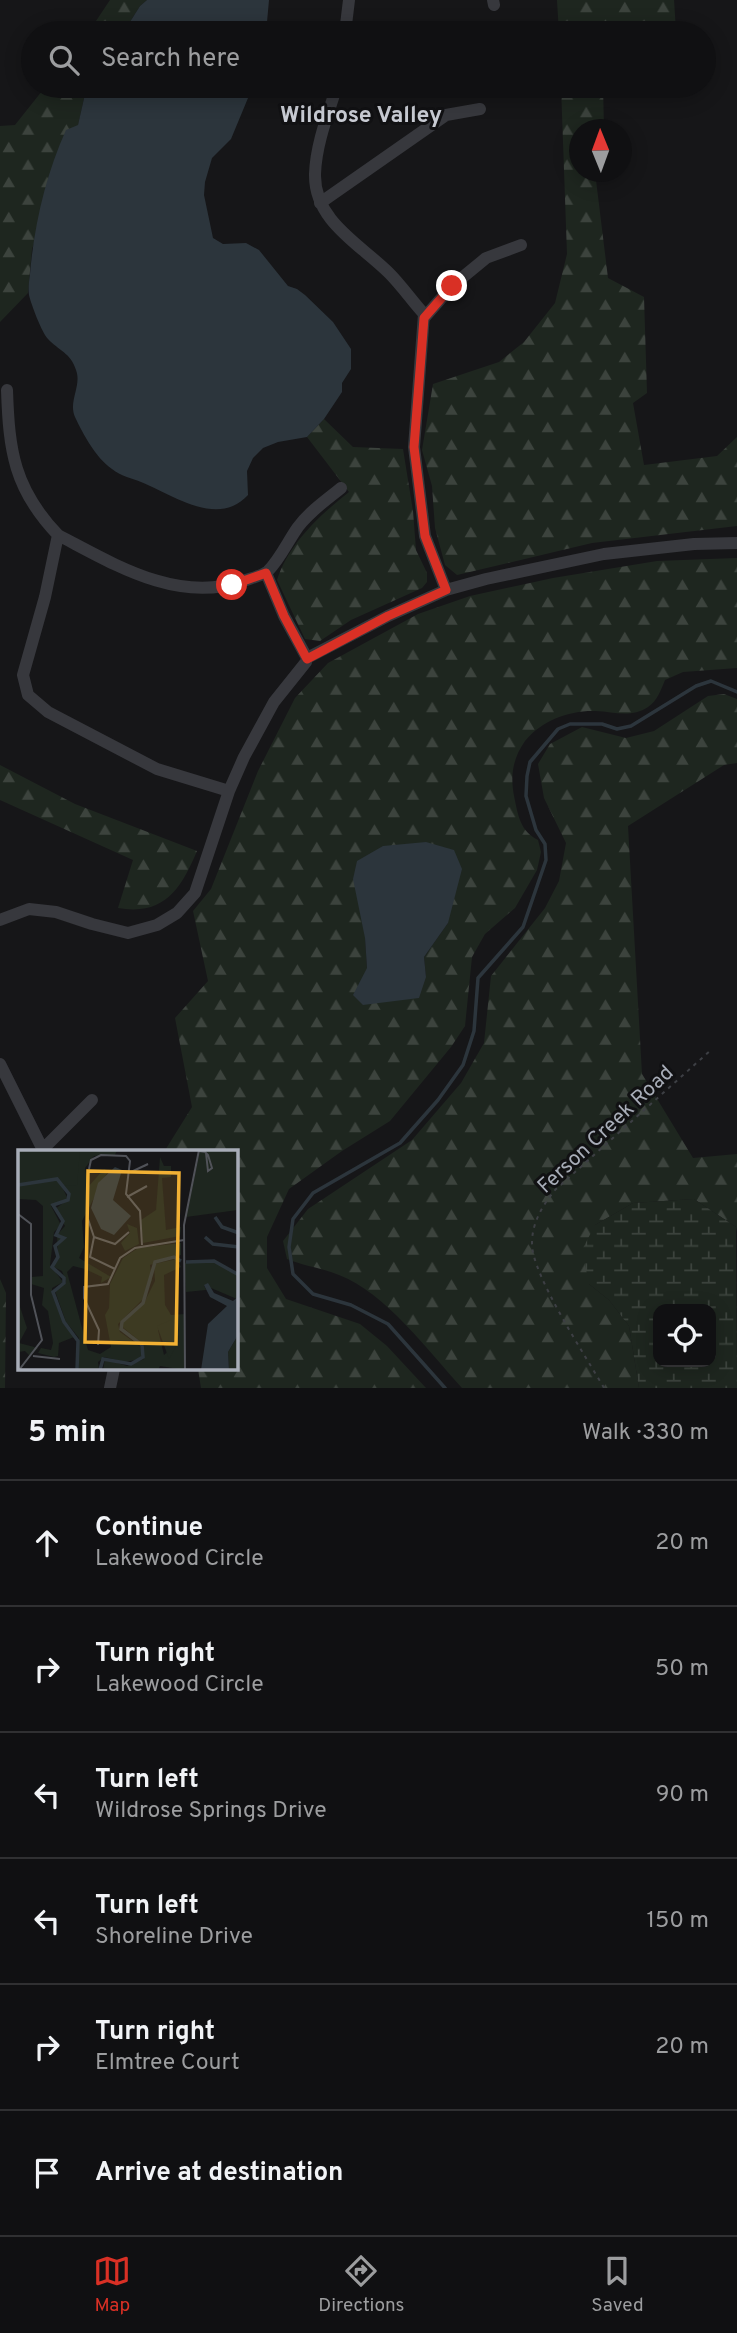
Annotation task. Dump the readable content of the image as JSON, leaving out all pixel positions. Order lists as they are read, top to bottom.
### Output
{
  "streets": {
    "path": ["Ferson Creek Road"]
  },
  "districts": ["Wildrose Valley"],
  "north": "top",
  "page": {
    "search": "Search here",
    "heading": ["5 min", "Walk · 330 m"],
    "list": [
      ["Continue", "Lakewood Circle", "20 m"],
      ["Turn right", "Lakewood Circle", "50 m"],
      ["Turn left", "Wildrose Springs Drive", "90 m"],
      ["Turn left", "Shoreline Drive", "150 m"],
      ["Turn right", "Elmtree Court", "20 m"],
      "Arrive at destination"
    ],
    "nav": ["Map", "Directions", "Saved"]
  }
}
